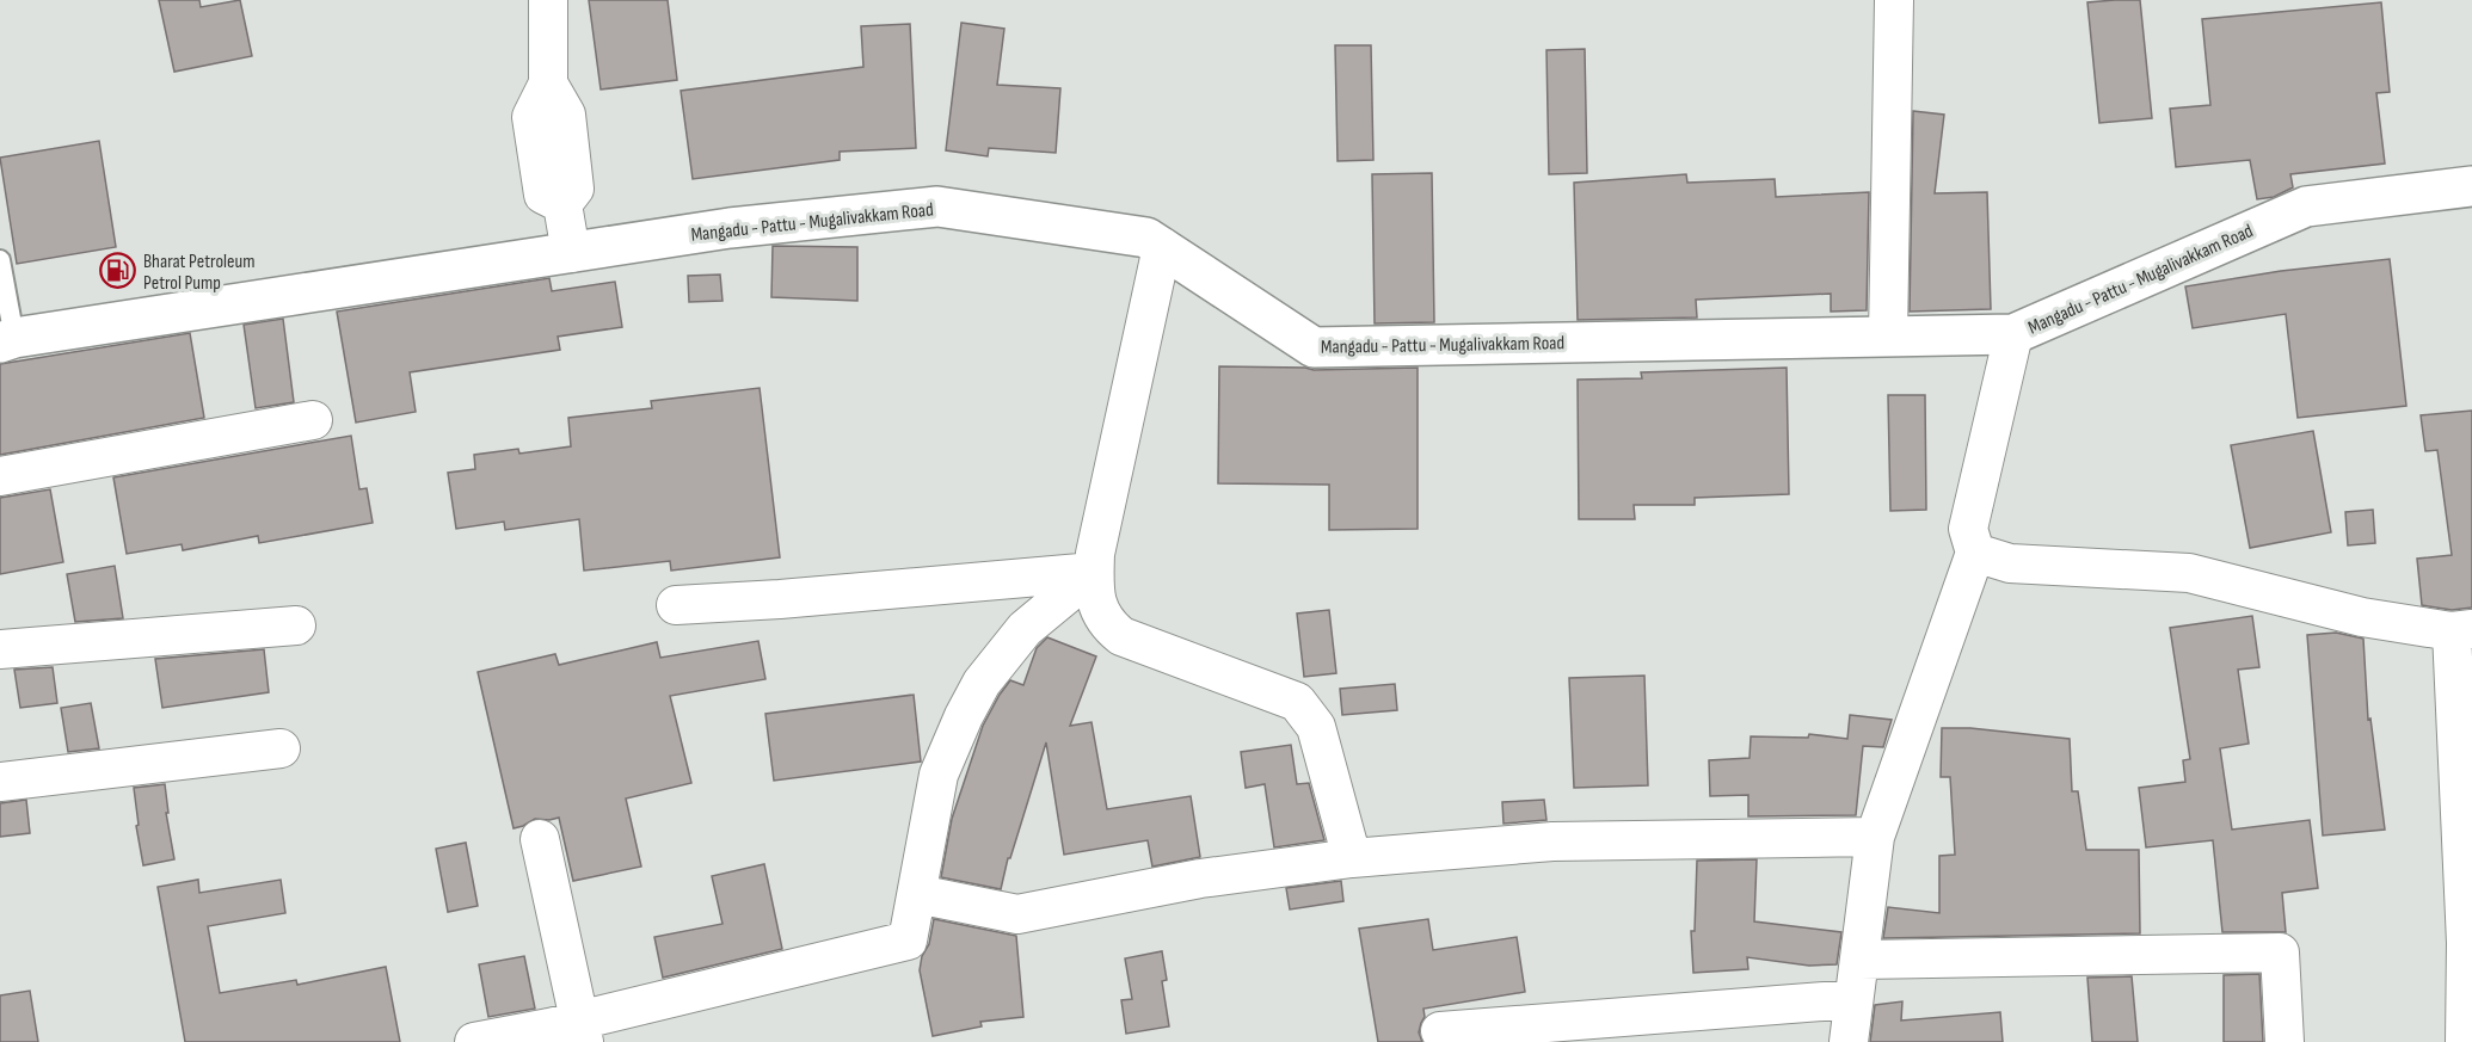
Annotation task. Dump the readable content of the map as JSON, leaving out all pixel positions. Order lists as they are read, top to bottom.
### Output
{
  "streets": {
    "street": ["Mangadu - Pattu - Mugalivakkam Road"]
  },
  "places": {
    "fuel station": ["Bharat Petroleum Petrol Pump"]
  }
}
